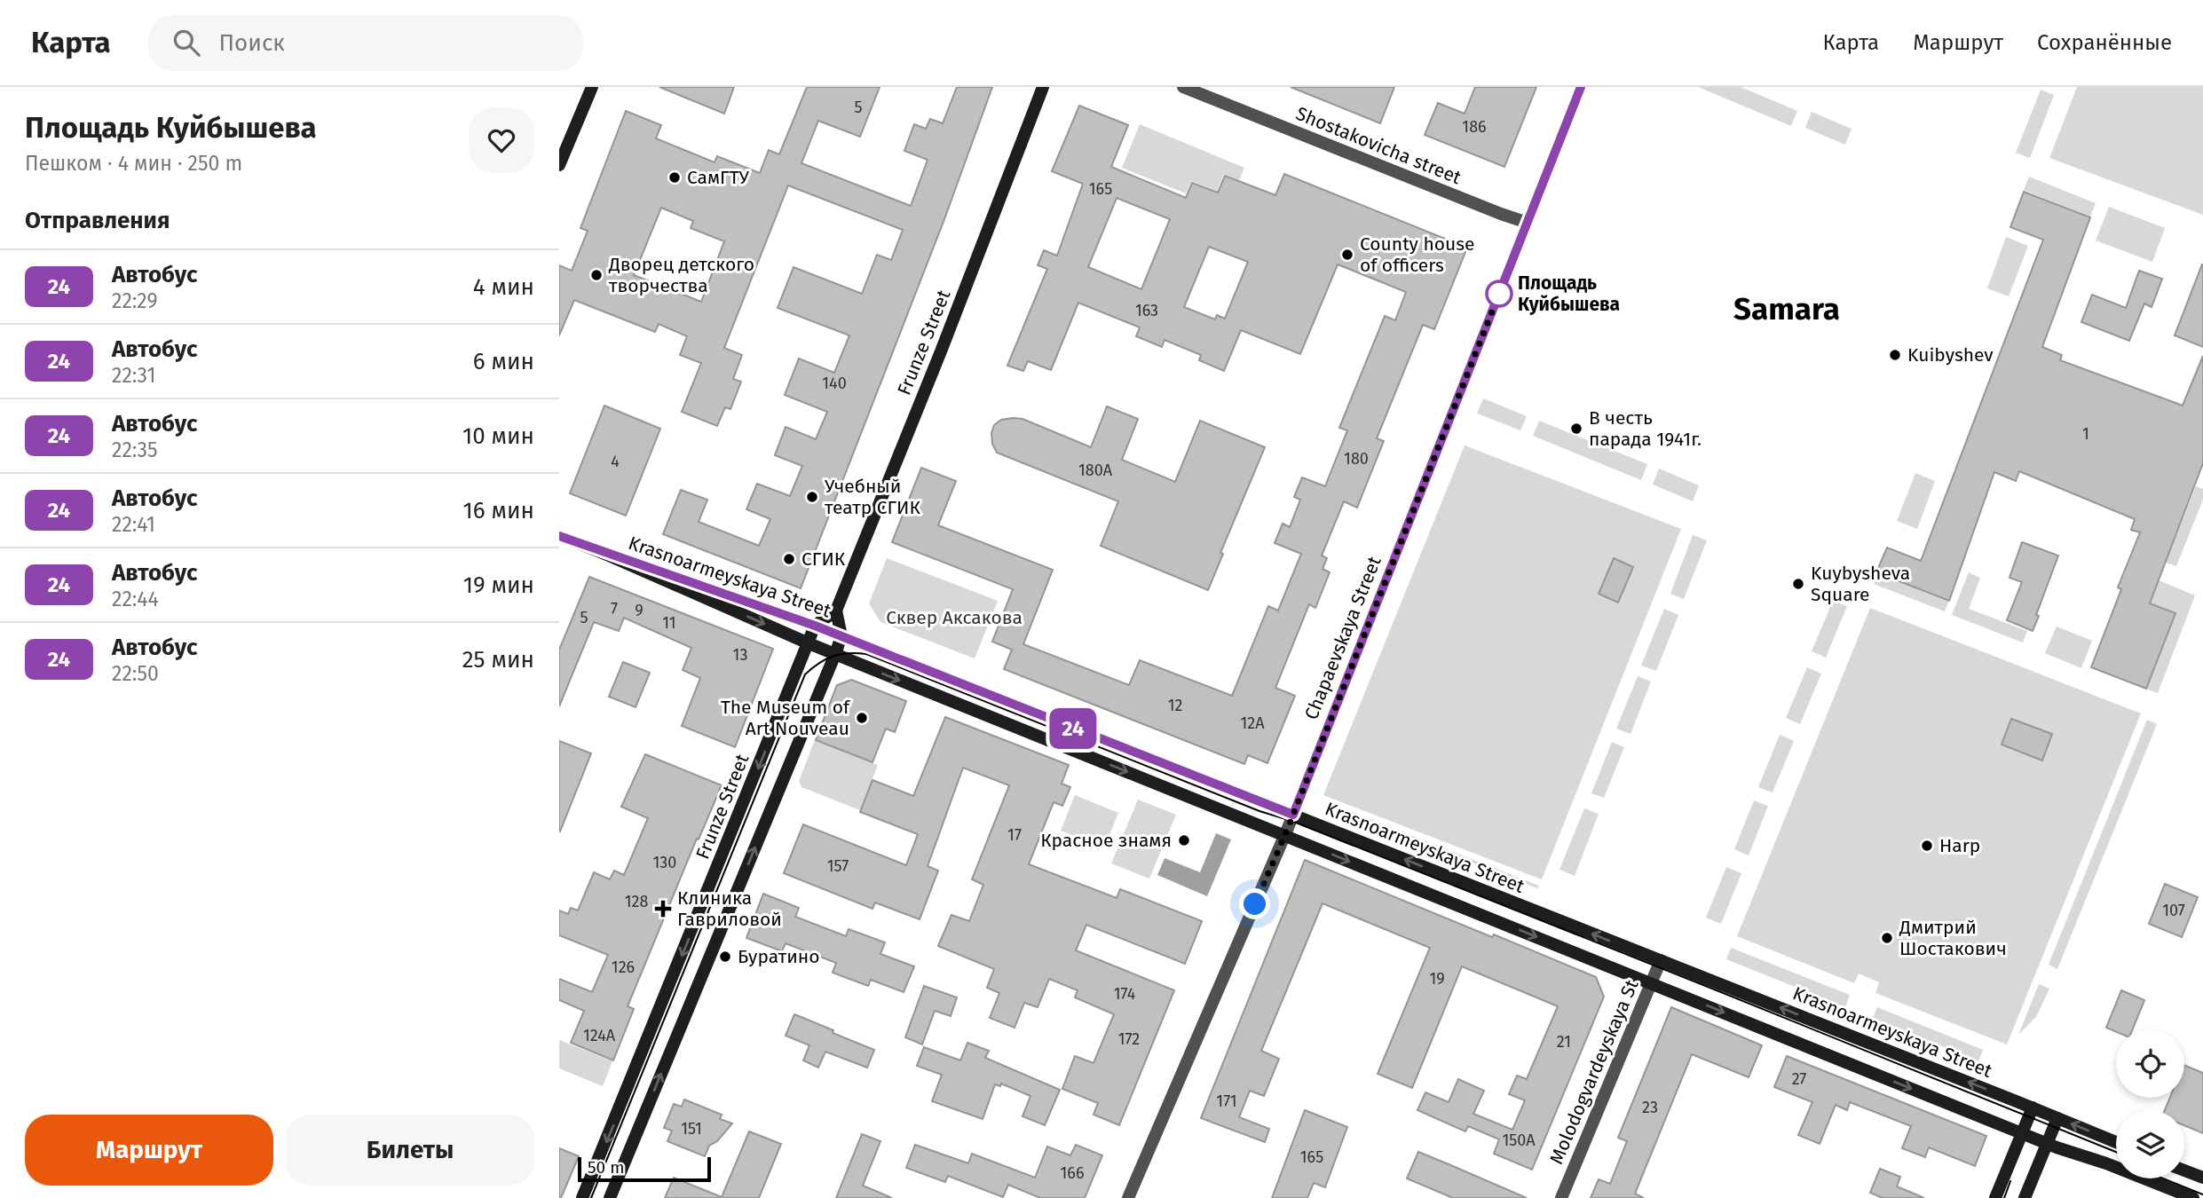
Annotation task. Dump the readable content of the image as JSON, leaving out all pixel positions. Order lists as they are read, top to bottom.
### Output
{
  "streets": {
    "main road": ["Frunze Street", "Krasnoarmeyskaya Street"],
    "street": ["Shostakovicha street", "Chapaevskaya Street", "Molodogvardeyskaya St"]
  },
  "crossings": [
    ["Shostakovicha street", "Chapaevskaya Street"],
    ["Frunze Street", "Krasnoarmeyskaya Street"],
    ["Krasnoarmeyskaya Street", "Chapaevskaya Street"],
    ["Krasnoarmeyskaya Street", "Molodogvardeyskaya St"]
  ],
  "districts": ["Samara"],
  "parks": ["Сквер Аксакова"],
  "places": {
    "other": [
      "СамГТУ",
      "County house of officers",
      "Дворец детского творчества",
      "Площадь Куйбышева",
      "Kuibyshev",
      "В честь парада 1941г.",
      "Учебный театр СГИК",
      "СГИК",
      "Kuybysheva Square",
      "The Museum of Art Nouveau",
      "Красное знамя",
      "Harp",
      "Дмитрий Шостакович",
      "Буратино"
    ],
    "health": ["Клиника Гавриловой"]
  },
  "lines": ["bus line 24"],
  "house_numbers": [
    "5",
    "186",
    "165",
    "163",
    "140",
    "1",
    "180",
    "4",
    "180А",
    "7",
    "9",
    "5",
    "11",
    "13",
    "12",
    "12А",
    "17",
    "130",
    "157",
    "128",
    "107",
    "126",
    "19",
    "174",
    "124А",
    "172",
    "21",
    "27",
    "171",
    "23",
    "151",
    "150А",
    "165",
    "166"
  ],
  "scale_bar": "50 m",
  "page": {
    "header": "Карта",
    "search": "Поиск",
    "nav": ["Карта", "Маршрут", "Сохранённые"],
    "heading": [
      ["Площадь Куйбышева", "Пешком · 4 мин · 250 m"],
      "Отправления"
    ],
    "on_map": "24",
    "list": [
      {
        "mark": "24",
        "name": "Автобус",
        "note": "22:29",
        "value": "4 мин"
      },
      {
        "mark": "24",
        "name": "Автобус",
        "note": "22:31",
        "value": "6 мин"
      },
      {
        "mark": "24",
        "name": "Автобус",
        "note": "22:35",
        "value": "10 мин"
      },
      {
        "mark": "24",
        "name": "Автобус",
        "note": "22:41",
        "value": "16 мин"
      },
      {
        "mark": "24",
        "name": "Автобус",
        "note": "22:44",
        "value": "19 мин"
      },
      {
        "mark": "24",
        "name": "Автобус",
        "note": "22:50",
        "value": "25 мин"
      }
    ],
    "buttons": ["Маршрут", "Билеты"],
    "scale": "50 m"
  }
}
